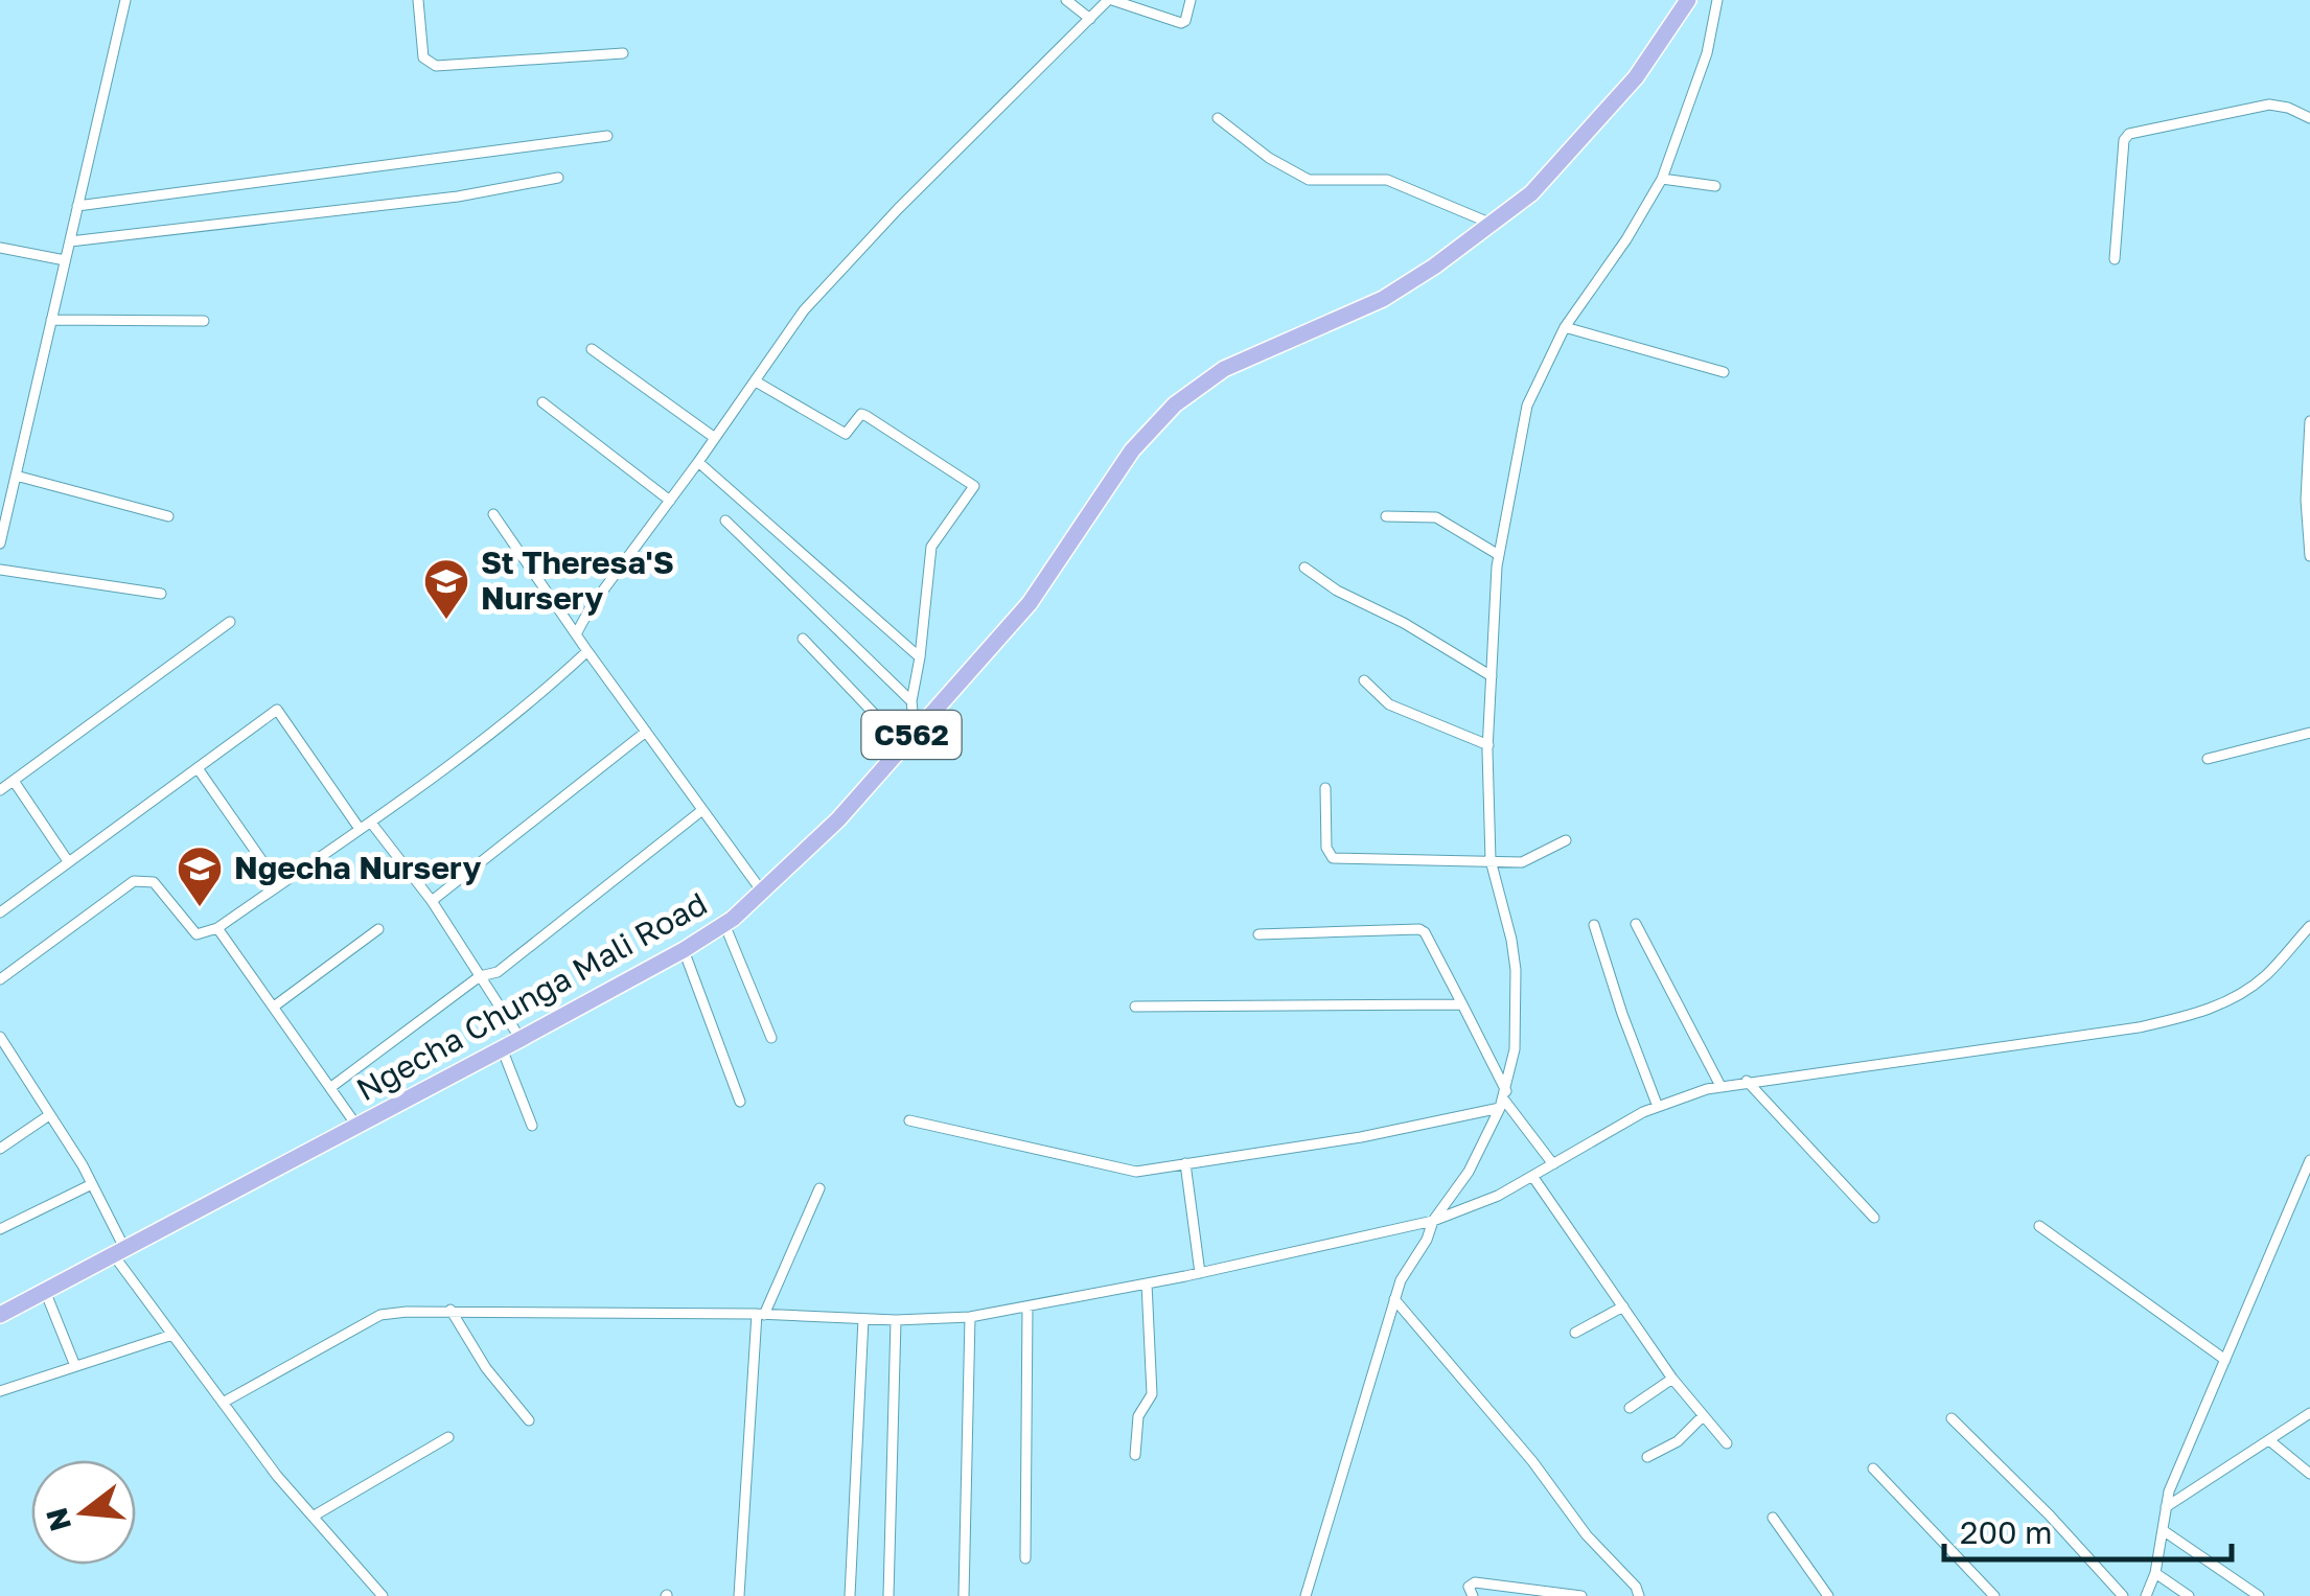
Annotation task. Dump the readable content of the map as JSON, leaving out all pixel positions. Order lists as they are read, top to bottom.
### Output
{
  "streets": {
    "main road": ["C562", "Ngecha Chunga Mali Road"]
  },
  "places": {
    "school or university": ["St Theresa'S Nursery", "Ngecha Nursery"]
  },
  "scale_bar": "200 m",
  "north": "left"
}
